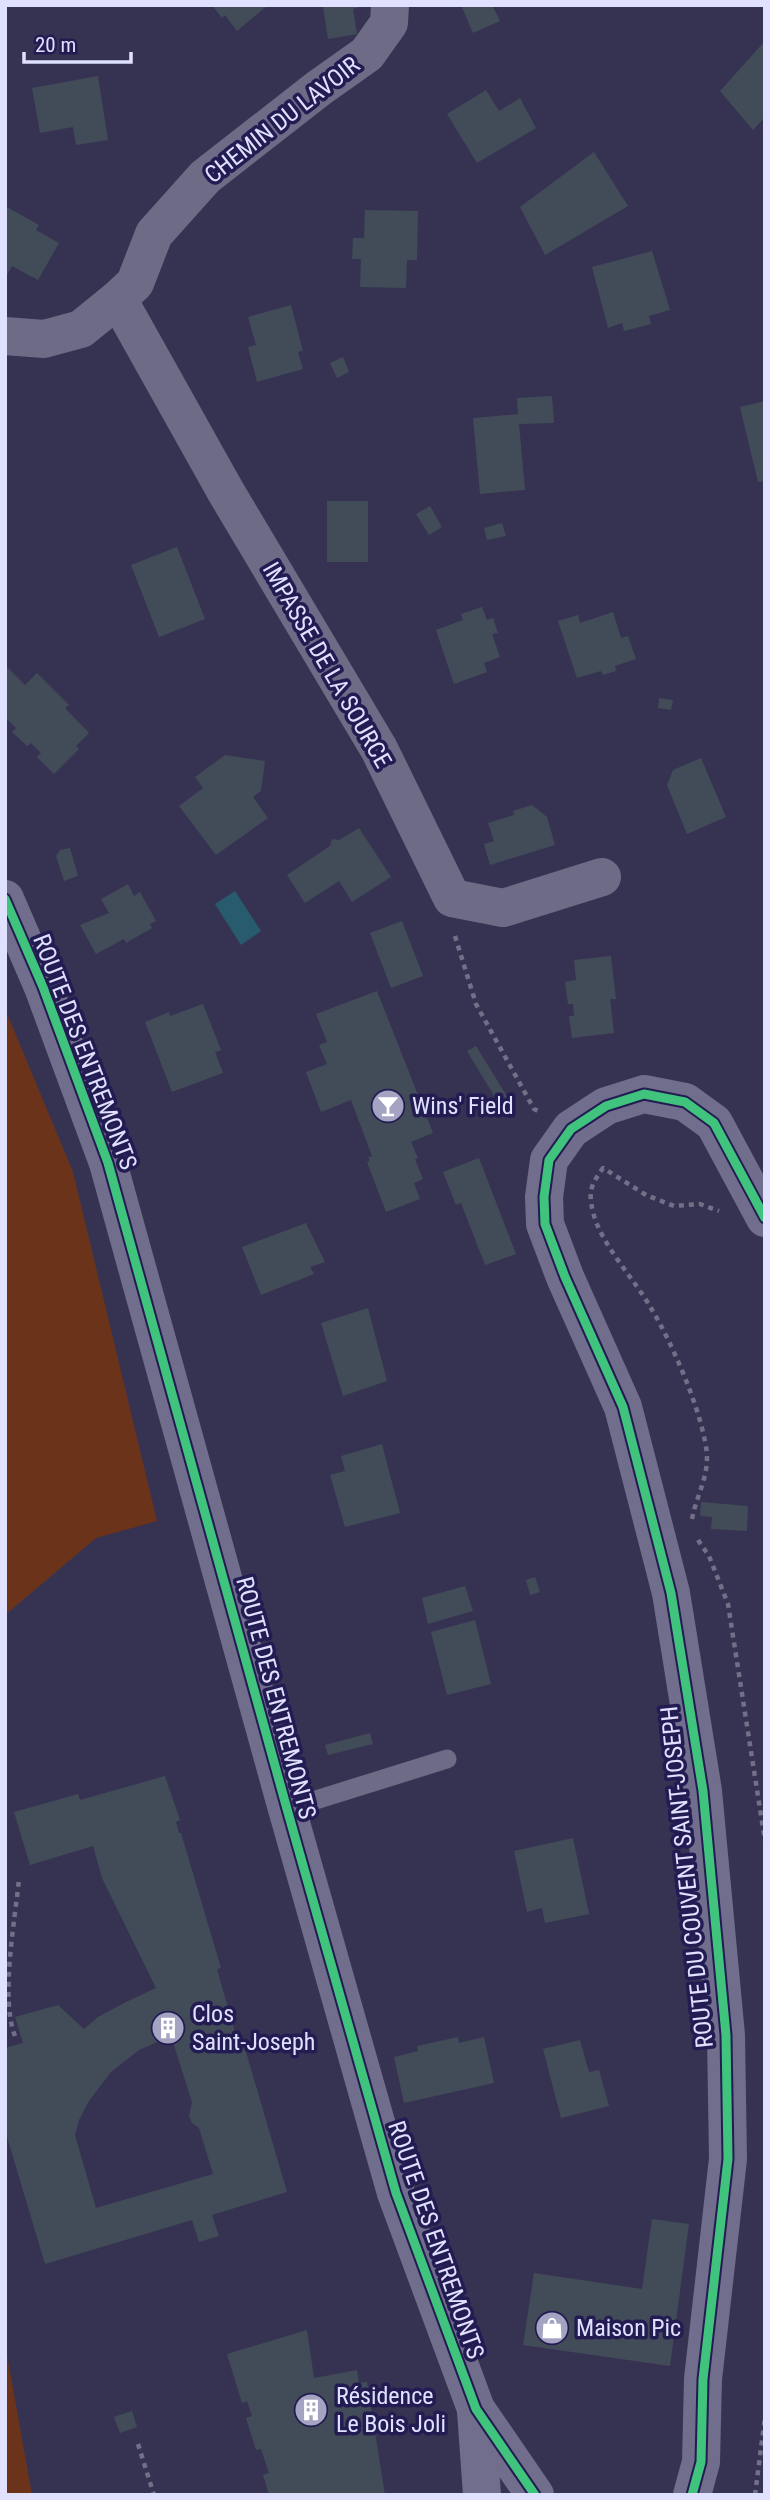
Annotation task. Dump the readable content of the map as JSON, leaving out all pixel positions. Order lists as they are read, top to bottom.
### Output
{
  "streets": {
    "main road": ["ROUTE DES ENTREMONTS", "ROUTE DU COUVENT SAINT-JOSEPH"],
    "street": ["CHEMIN DU LAVOIR", "IMPASSE DE LA SOURCE"]
  },
  "crossings": [
    ["CHEMIN DU LAVOIR", "IMPASSE DE LA SOURCE"]
  ],
  "places": {
    "bar": ["Wins' Field"],
    "building": ["Clos Saint-Joseph", "Résidence Le Bois Joli"],
    "shop": ["Maison Pic"]
  },
  "scale_bar": "20 m"
}
